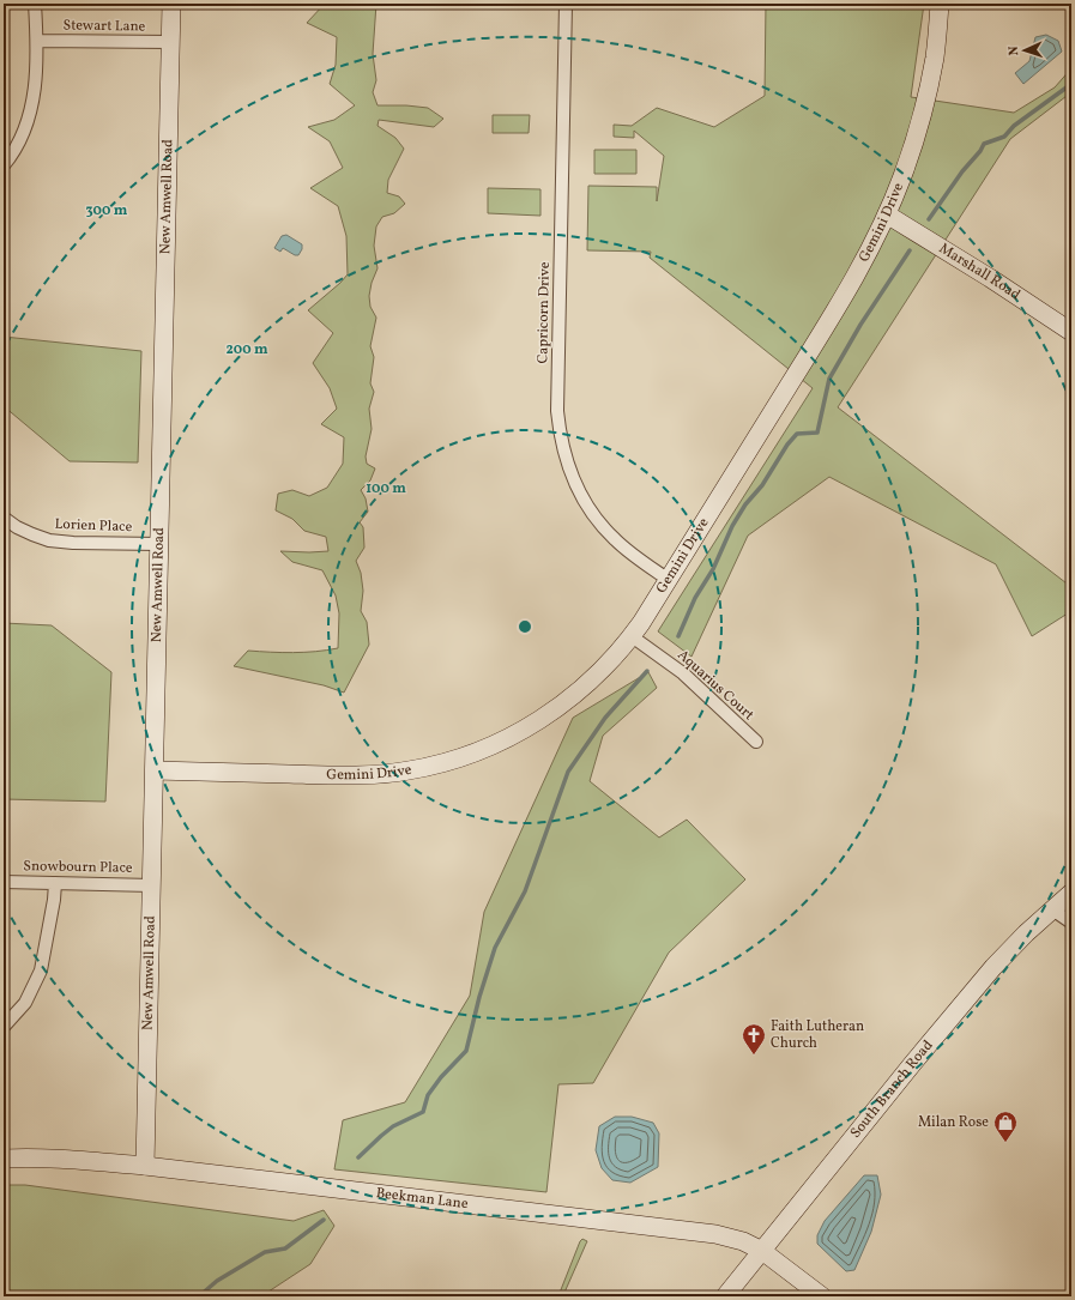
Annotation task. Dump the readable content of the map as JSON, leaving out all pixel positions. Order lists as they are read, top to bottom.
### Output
{
  "streets": {
    "street": [
      "Stewart Lane",
      "New Amwell Road",
      "Gemini Drive",
      "Marshall Road",
      "Capricorn Drive",
      "Lorien Place",
      "Aquarius Court",
      "Snowbourn Place",
      "South Branch Road",
      "Beekman Lane"
    ]
  },
  "crossings": [
    ["Stewart Lane", "New Amwell Road"],
    ["New Amwell Road", "Gemini Drive"],
    ["New Amwell Road", "Lorien Place"],
    ["New Amwell Road", "Snowbourn Place"],
    ["New Amwell Road", "Beekman Lane"],
    ["Gemini Drive", "Marshall Road"],
    ["Gemini Drive", "Capricorn Drive"],
    ["Gemini Drive", "Aquarius Court"],
    ["South Branch Road", "Beekman Lane"]
  ],
  "places": {
    "church": ["Faith Lutheran Church"],
    "shop": ["Milan Rose"]
  },
  "north": "left",
  "rings": ["300 m", "200 m", "100 m"]
}
